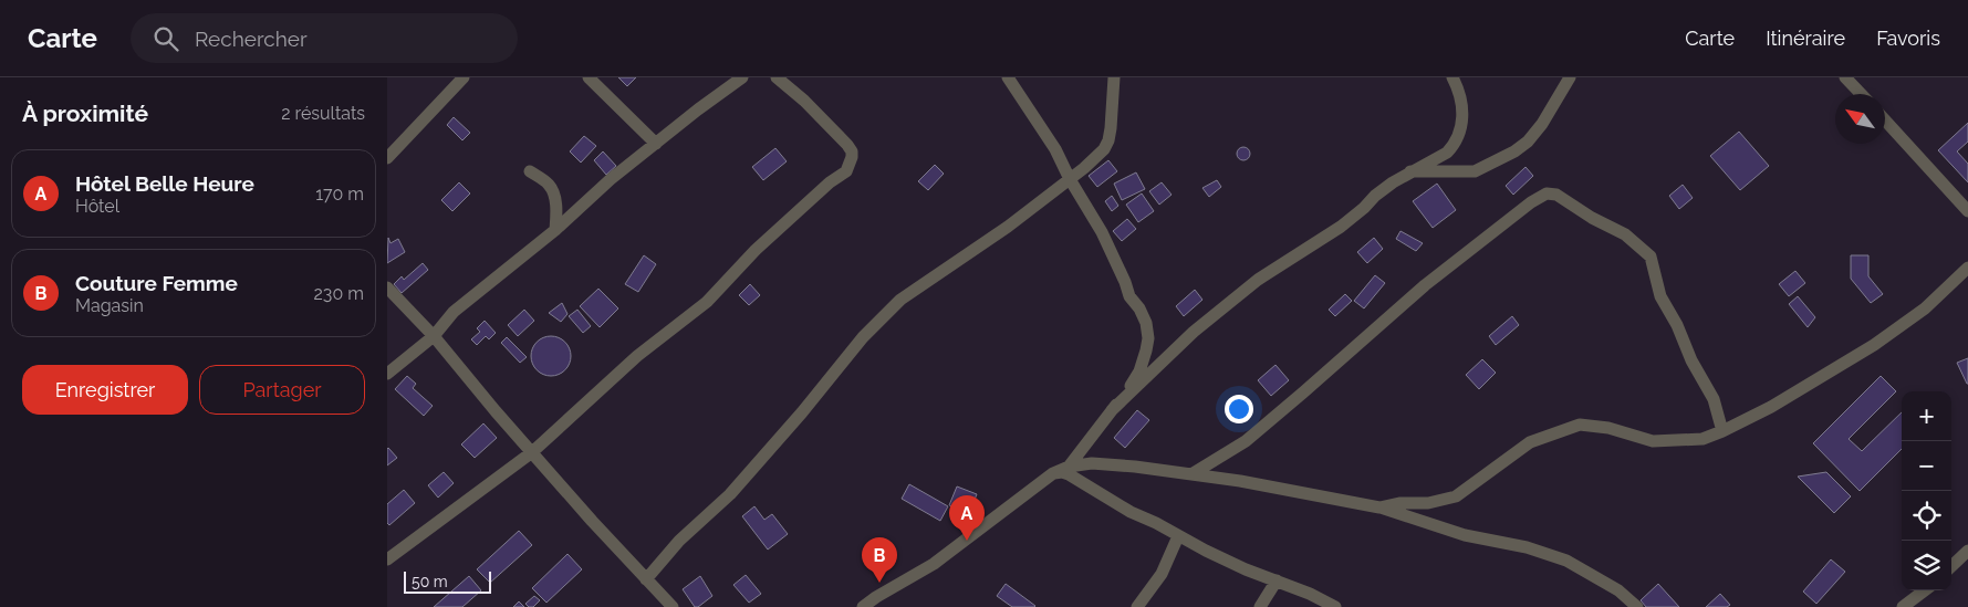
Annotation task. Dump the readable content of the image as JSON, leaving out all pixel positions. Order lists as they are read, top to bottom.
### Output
{
  "scale_bar": "50 m",
  "north": "top left",
  "page": {
    "header": "Carte",
    "search": "Rechercher",
    "nav": ["Carte", "Itinéraire", "Favoris"],
    "heading": ["À proximité", "2 résultats"],
    "list": [
      {
        "mark": "A",
        "name": "Hôtel Belle Heure",
        "note": "Hôtel",
        "value": "170 m"
      },
      {
        "mark": "B",
        "name": "Couture Femme",
        "note": "Magasin",
        "value": "230 m"
      }
    ],
    "buttons": ["Enregistrer", "Partager"],
    "map_buttons": ["+", "−"],
    "pins": ["A", "B"],
    "scale": "50 m"
  }
}
